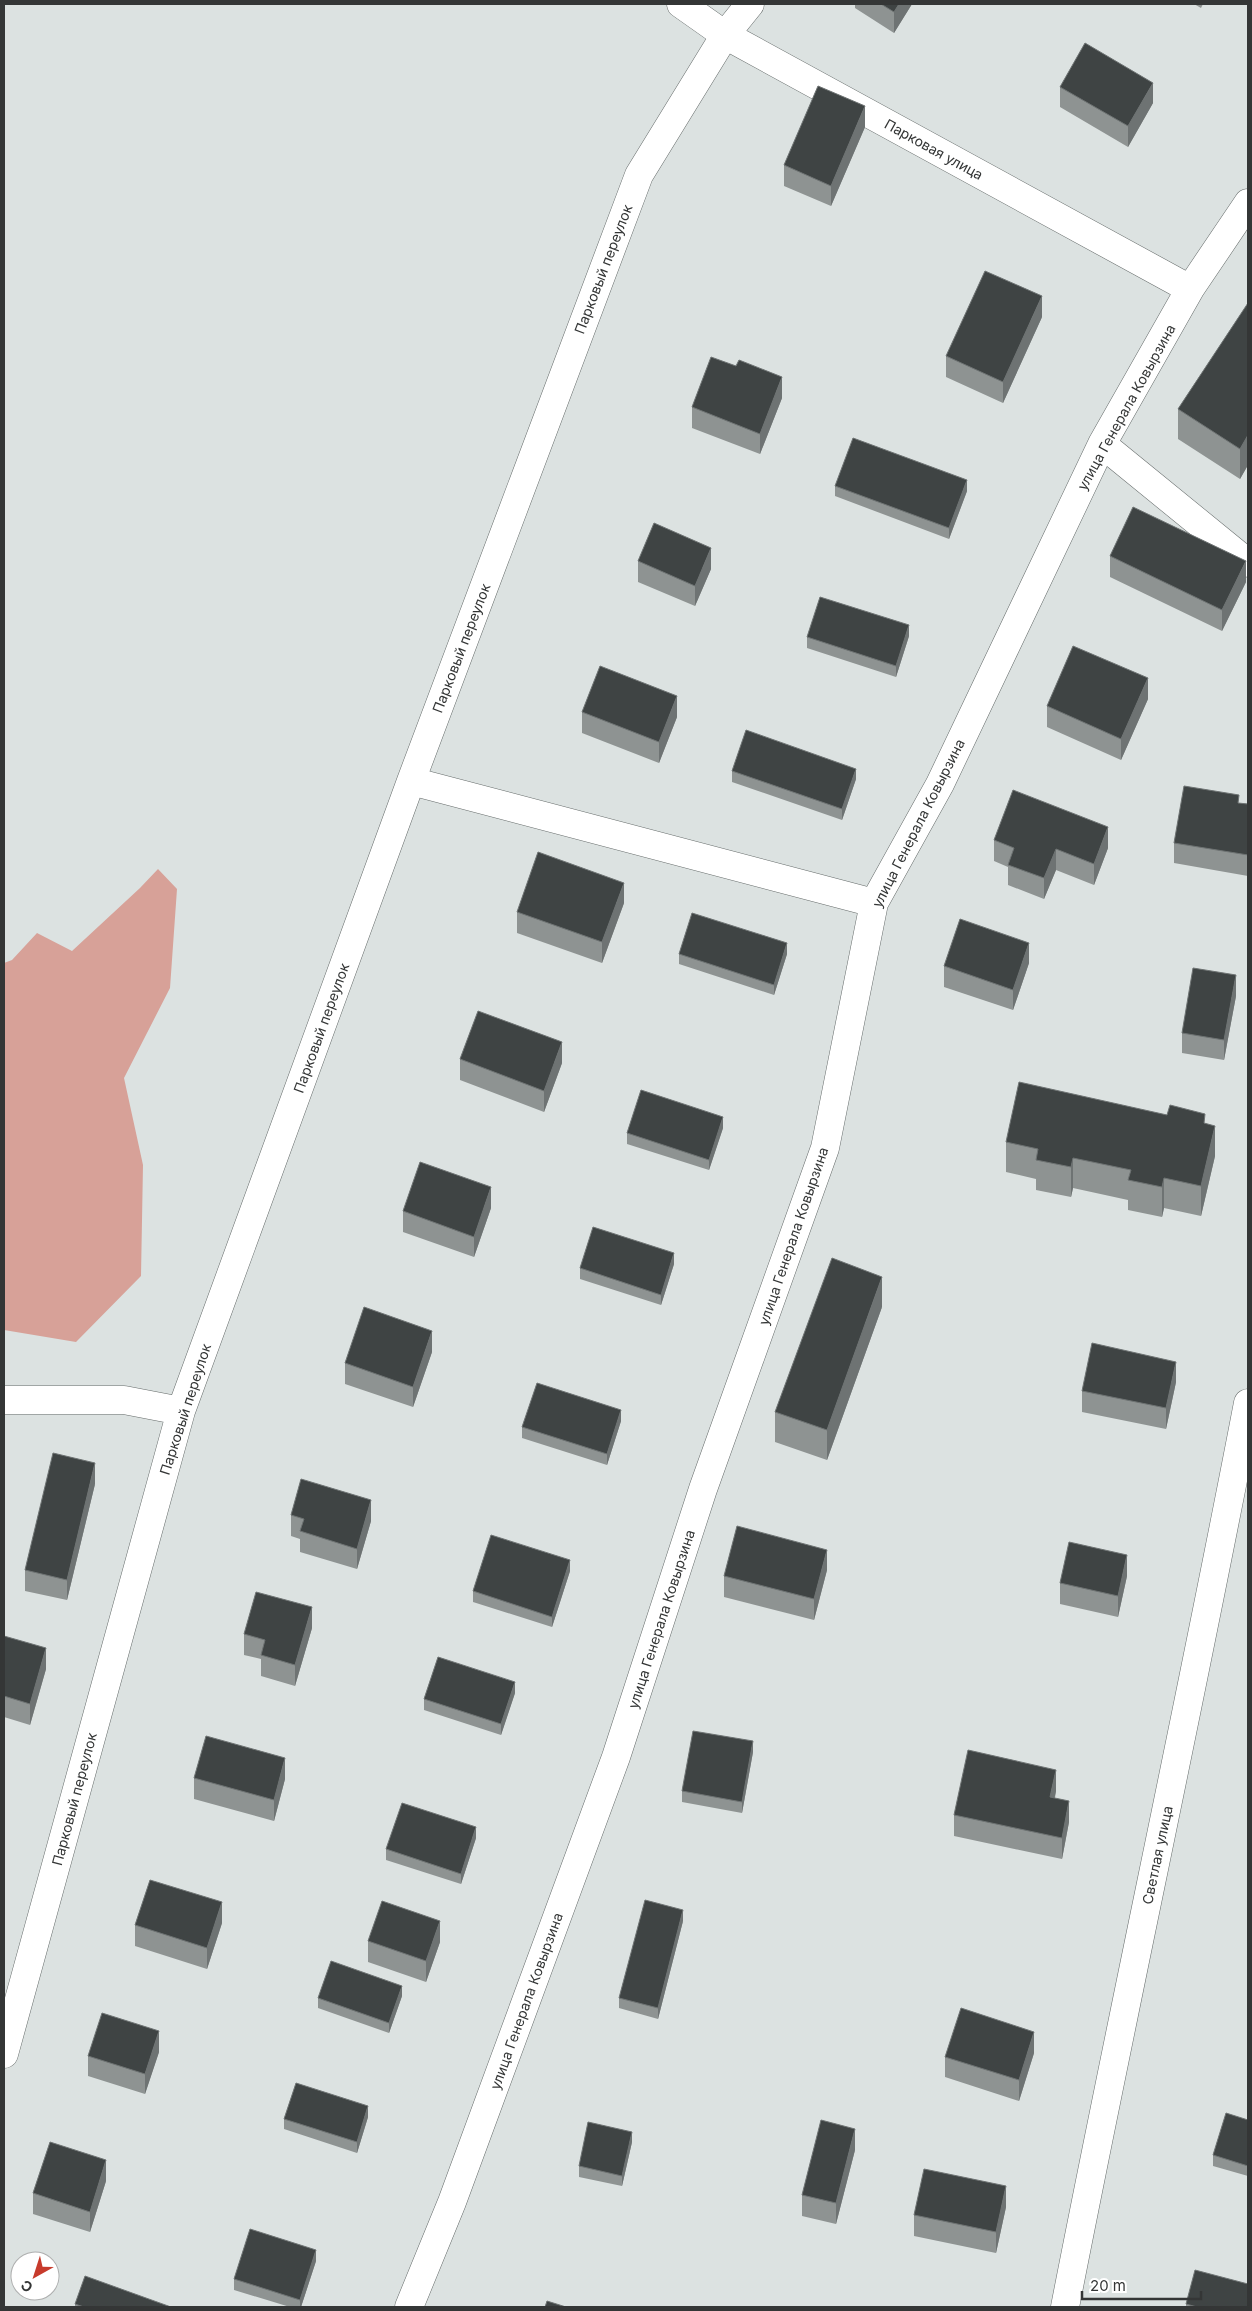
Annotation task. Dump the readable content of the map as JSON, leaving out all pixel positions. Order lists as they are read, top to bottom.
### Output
{
  "streets": {
    "street": [
      "Парковая улица",
      "Парковый переулок",
      "улица Генерала Ковырзина",
      "Светлая улица"
    ]
  },
  "crossings": [
    ["Парковая улица", "Парковый переулок"],
    ["Парковая улица", "улица Генерала Ковырзина"]
  ],
  "scale_bar": "20 m",
  "north": "bottom left"
}
